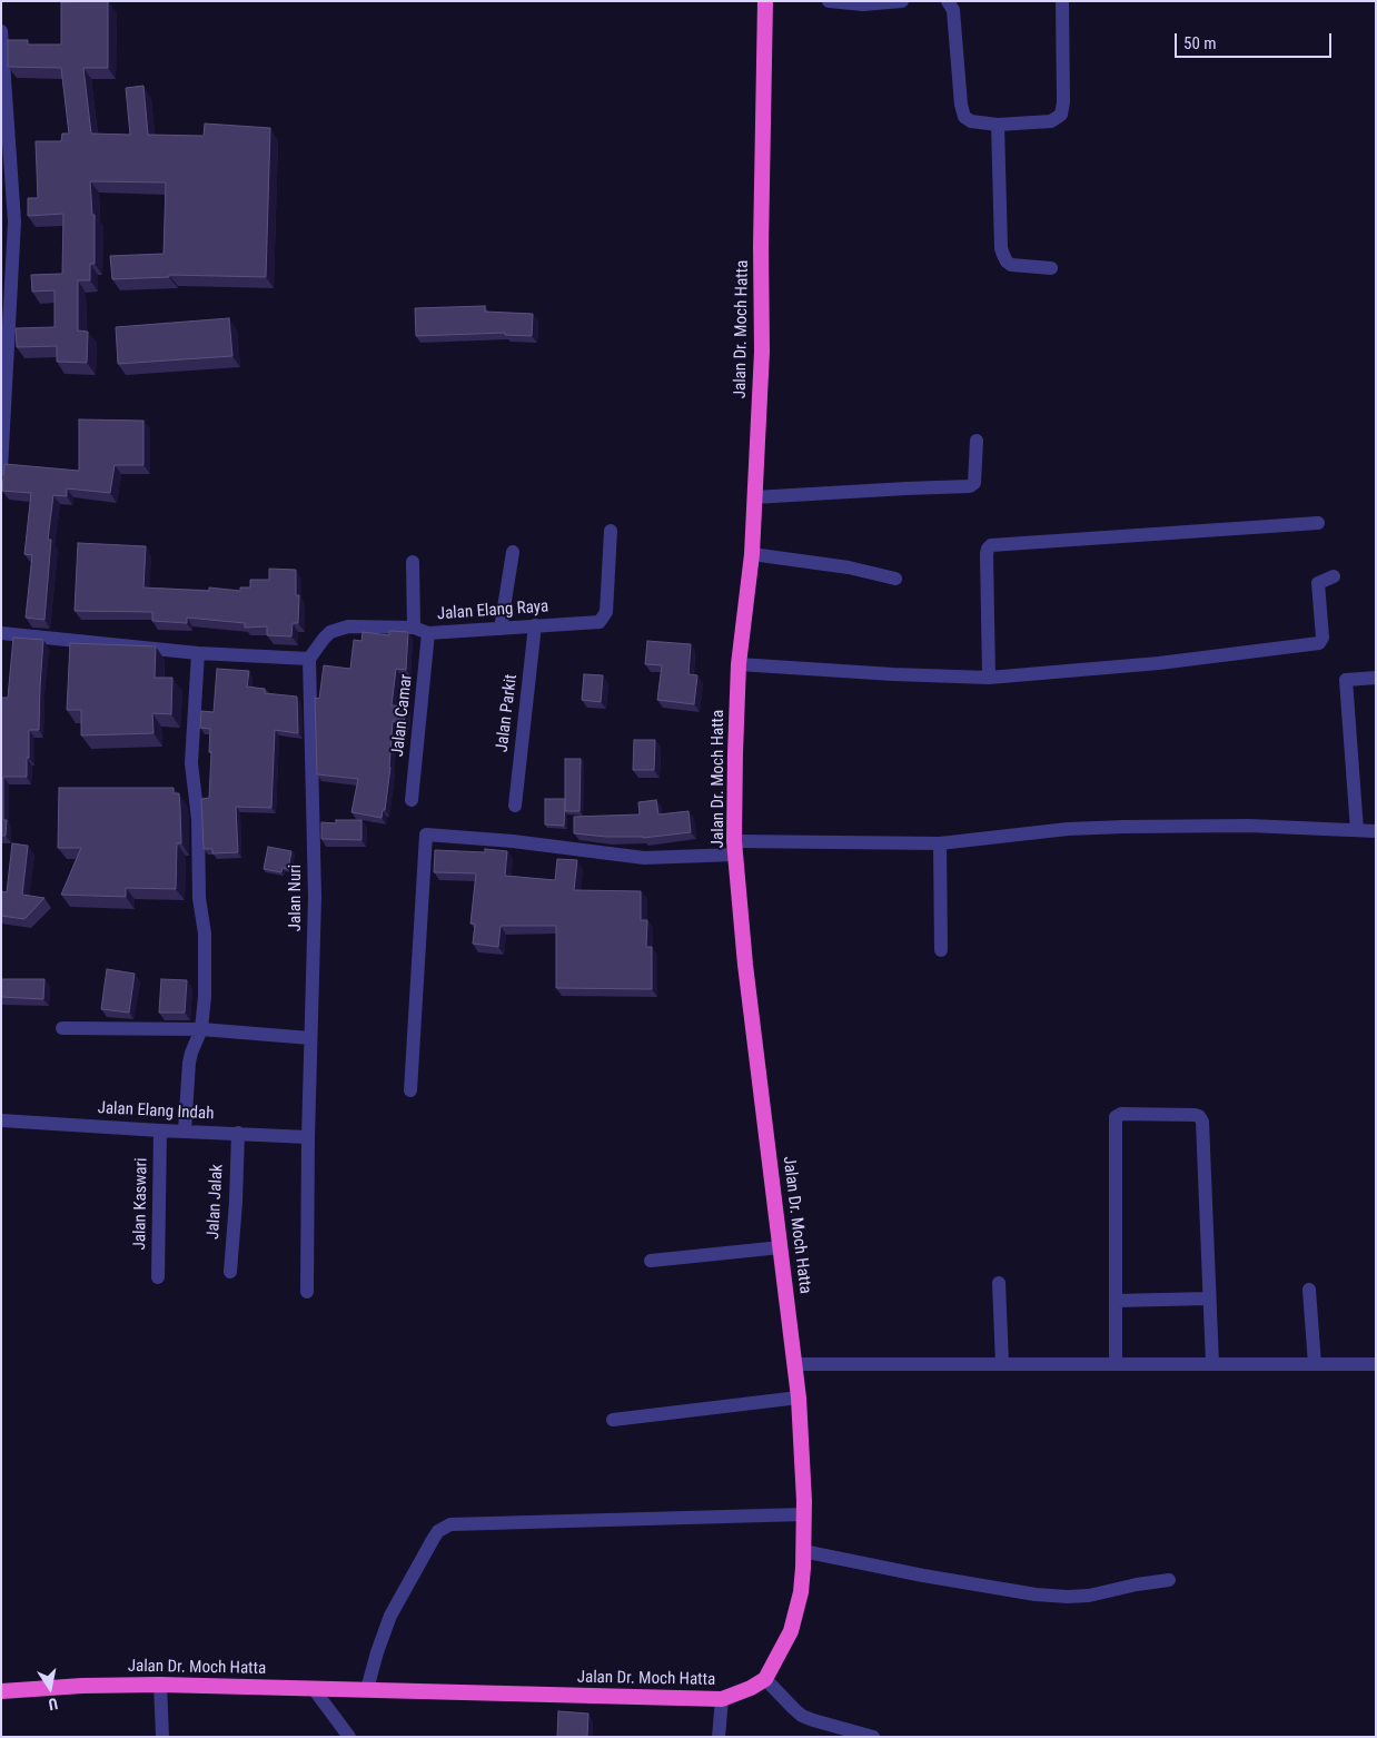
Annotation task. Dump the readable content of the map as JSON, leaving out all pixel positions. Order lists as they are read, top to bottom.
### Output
{
  "streets": {
    "highway": ["Jalan Dr. Moch Hatta"],
    "street": [
      "Jalan Elang Raya",
      "Jalan Parkit",
      "Jalan Camar",
      "Jalan Nuri",
      "Jalan Elang Indah",
      "Jalan Jalak",
      "Jalan Kaswari"
    ]
  },
  "crossings": [
    ["Jalan Elang Raya", "Jalan Parkit"],
    ["Jalan Elang Raya", "Jalan Camar"],
    ["Jalan Elang Raya", "Jalan Nuri"],
    ["Jalan Nuri", "Jalan Elang Indah"],
    ["Jalan Elang Indah", "Jalan Jalak"],
    ["Jalan Elang Indah", "Jalan Kaswari"]
  ],
  "scale_bar": "50 m",
  "north": "bottom"
}
